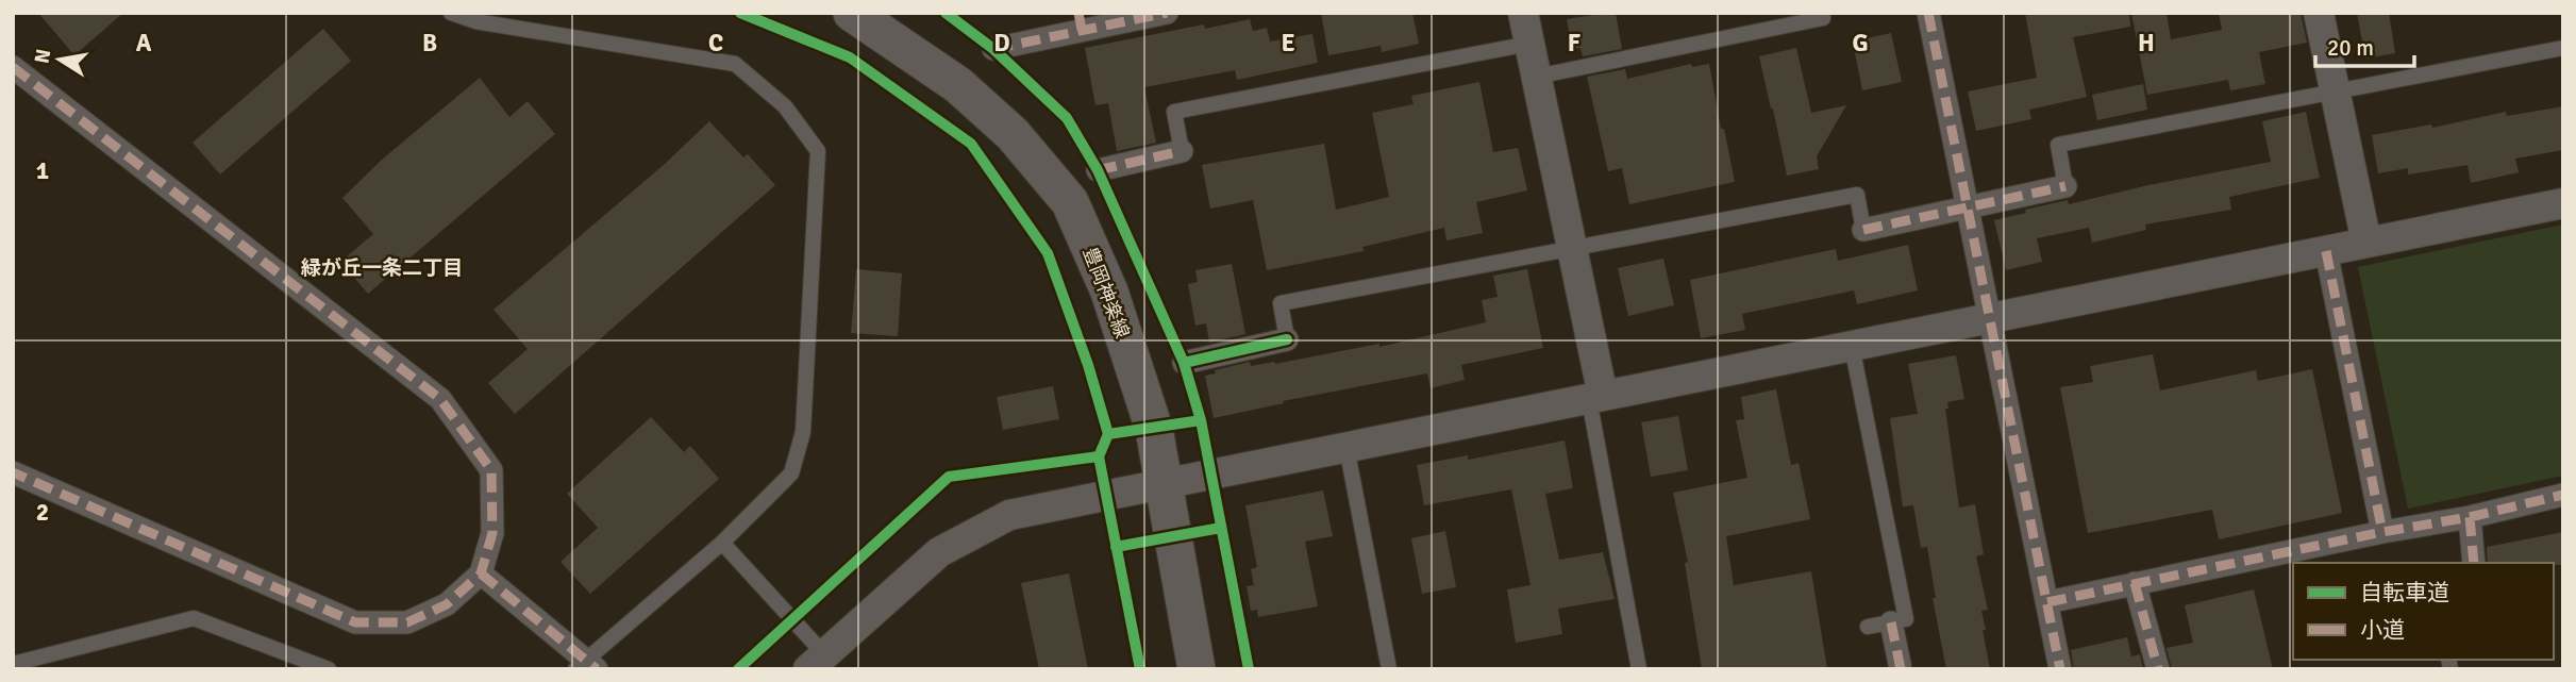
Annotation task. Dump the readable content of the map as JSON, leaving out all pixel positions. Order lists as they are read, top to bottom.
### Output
{
  "streets": {
    "street": ["豊岡神楽線"]
  },
  "districts": ["緑が丘一条二丁目"],
  "legend": ["自転車道", "小道"],
  "scale_bar": "20 m",
  "north": "left",
  "grid": {
    "columns": [
      "A",
      "B",
      "C",
      "D",
      "E",
      "F",
      "G",
      "H"
    ],
    "rows": ["1", "2"]
  }
}
